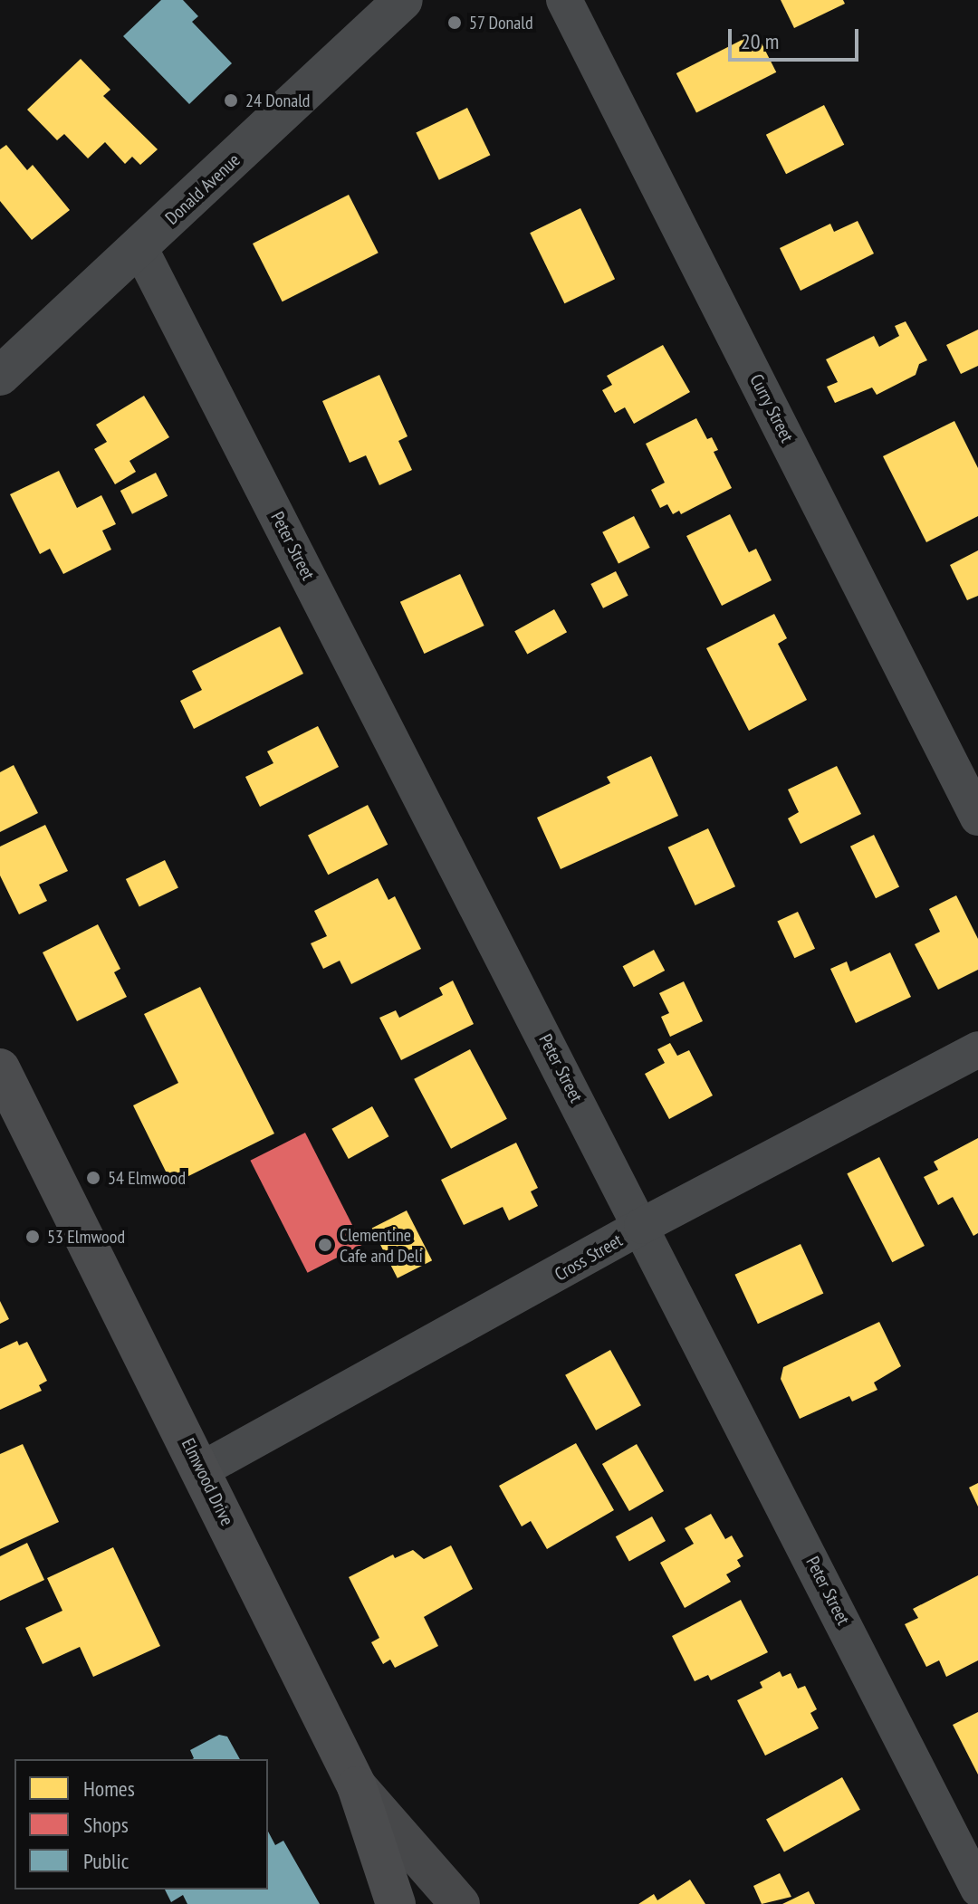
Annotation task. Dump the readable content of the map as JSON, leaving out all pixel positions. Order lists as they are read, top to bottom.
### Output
{
  "streets": {
    "main road": ["Elmwood Drive"],
    "street": [
      "Donald Avenue",
      "Curry Street",
      "Peter Street",
      "Cross Street"
    ]
  },
  "crossings": [
    ["Donald Avenue", "Peter Street"],
    ["Peter Street", "Cross Street"],
    ["Cross Street", "Elmwood Drive"]
  ],
  "places": [
    "57 Donald",
    "24 Donald",
    "54 Elmwood",
    "53 Elmwood",
    "Clementine Cafe and Deli"
  ],
  "legend": ["Homes", "Shops", "Public"],
  "scale_bar": "20 m"
}
